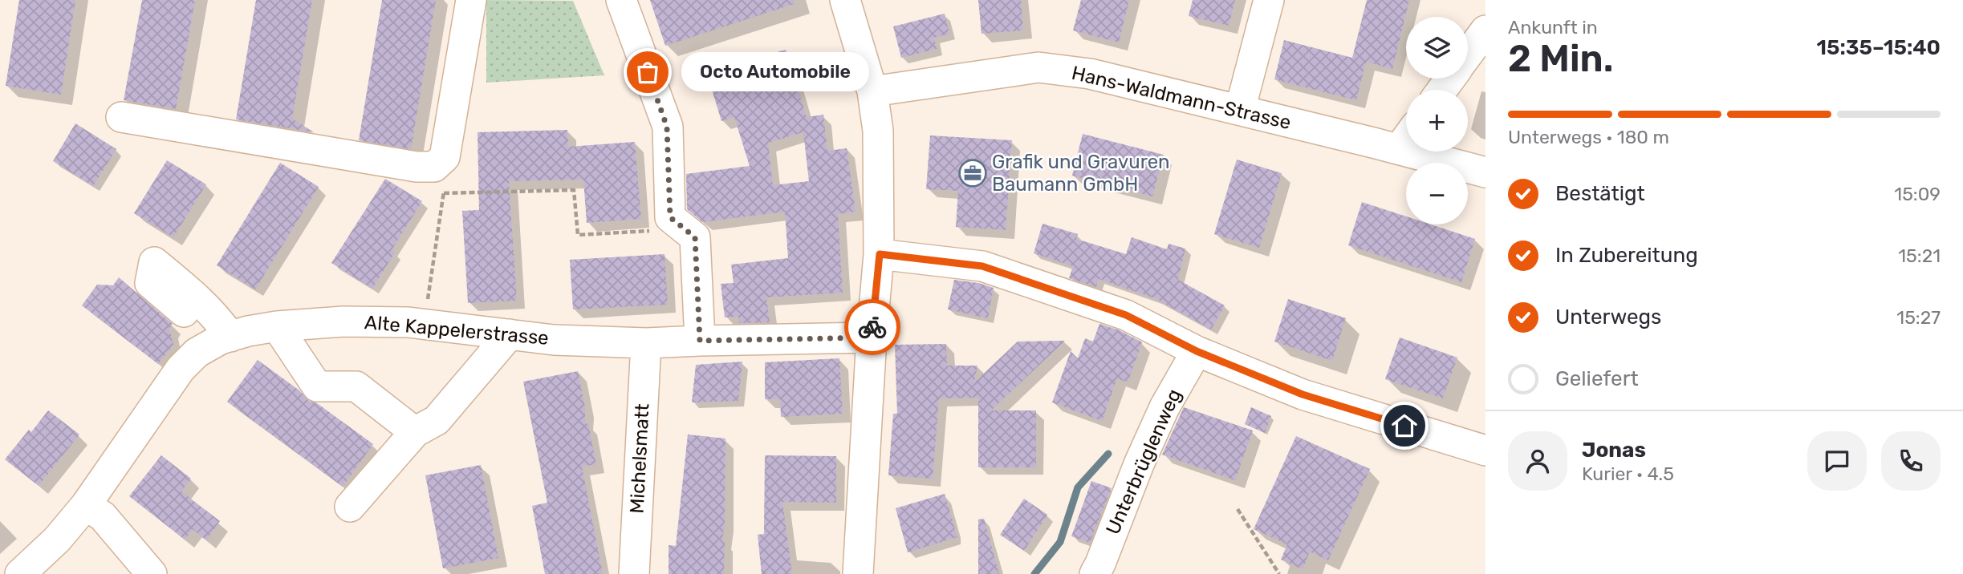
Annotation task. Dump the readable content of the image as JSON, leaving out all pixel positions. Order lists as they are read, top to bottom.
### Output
{
  "streets": {
    "street": [
      "Hans-Waldmann-Strasse",
      "Alte Kappelerstrasse",
      "Michelsmatt",
      "Unterbrüglenweg"
    ]
  },
  "crossings": [
    ["Alte Kappelerstrasse", "Michelsmatt"]
  ],
  "places": {
    "other": ["Octo Automobile"],
    "office": ["Grafik und Gravuren Baumann GmbH"]
  },
  "page": {
    "heading": ["2 Min.", "Ankunft in", "15:35–15:40"],
    "panel": ["Jonas", "Kurier · 4.5"],
    "map_buttons": ["+", "−"],
    "bubble": "Octo Automobile",
    "bar": "Unterwegs · 180 m",
    "list": [
      ["Bestätigt", "15:09"],
      ["In Zubereitung", "15:21"],
      ["Unterwegs", "15:27"],
      "Geliefert"
    ]
  }
}
